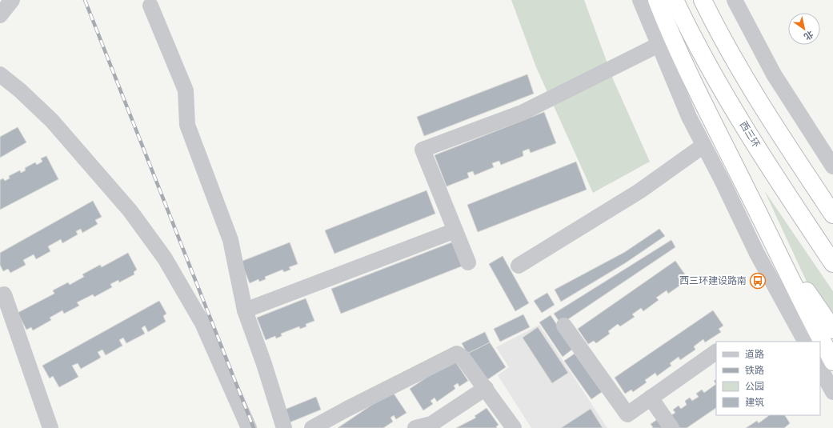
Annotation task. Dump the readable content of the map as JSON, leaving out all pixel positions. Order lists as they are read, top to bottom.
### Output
{
  "streets": {
    "highway": ["西三环"]
  },
  "places": {
    "bus stop": ["西三环建设路南"]
  },
  "legend": [
    "道路",
    "铁路",
    "公园",
    "建筑"
  ],
  "north": "bottom right"
}
